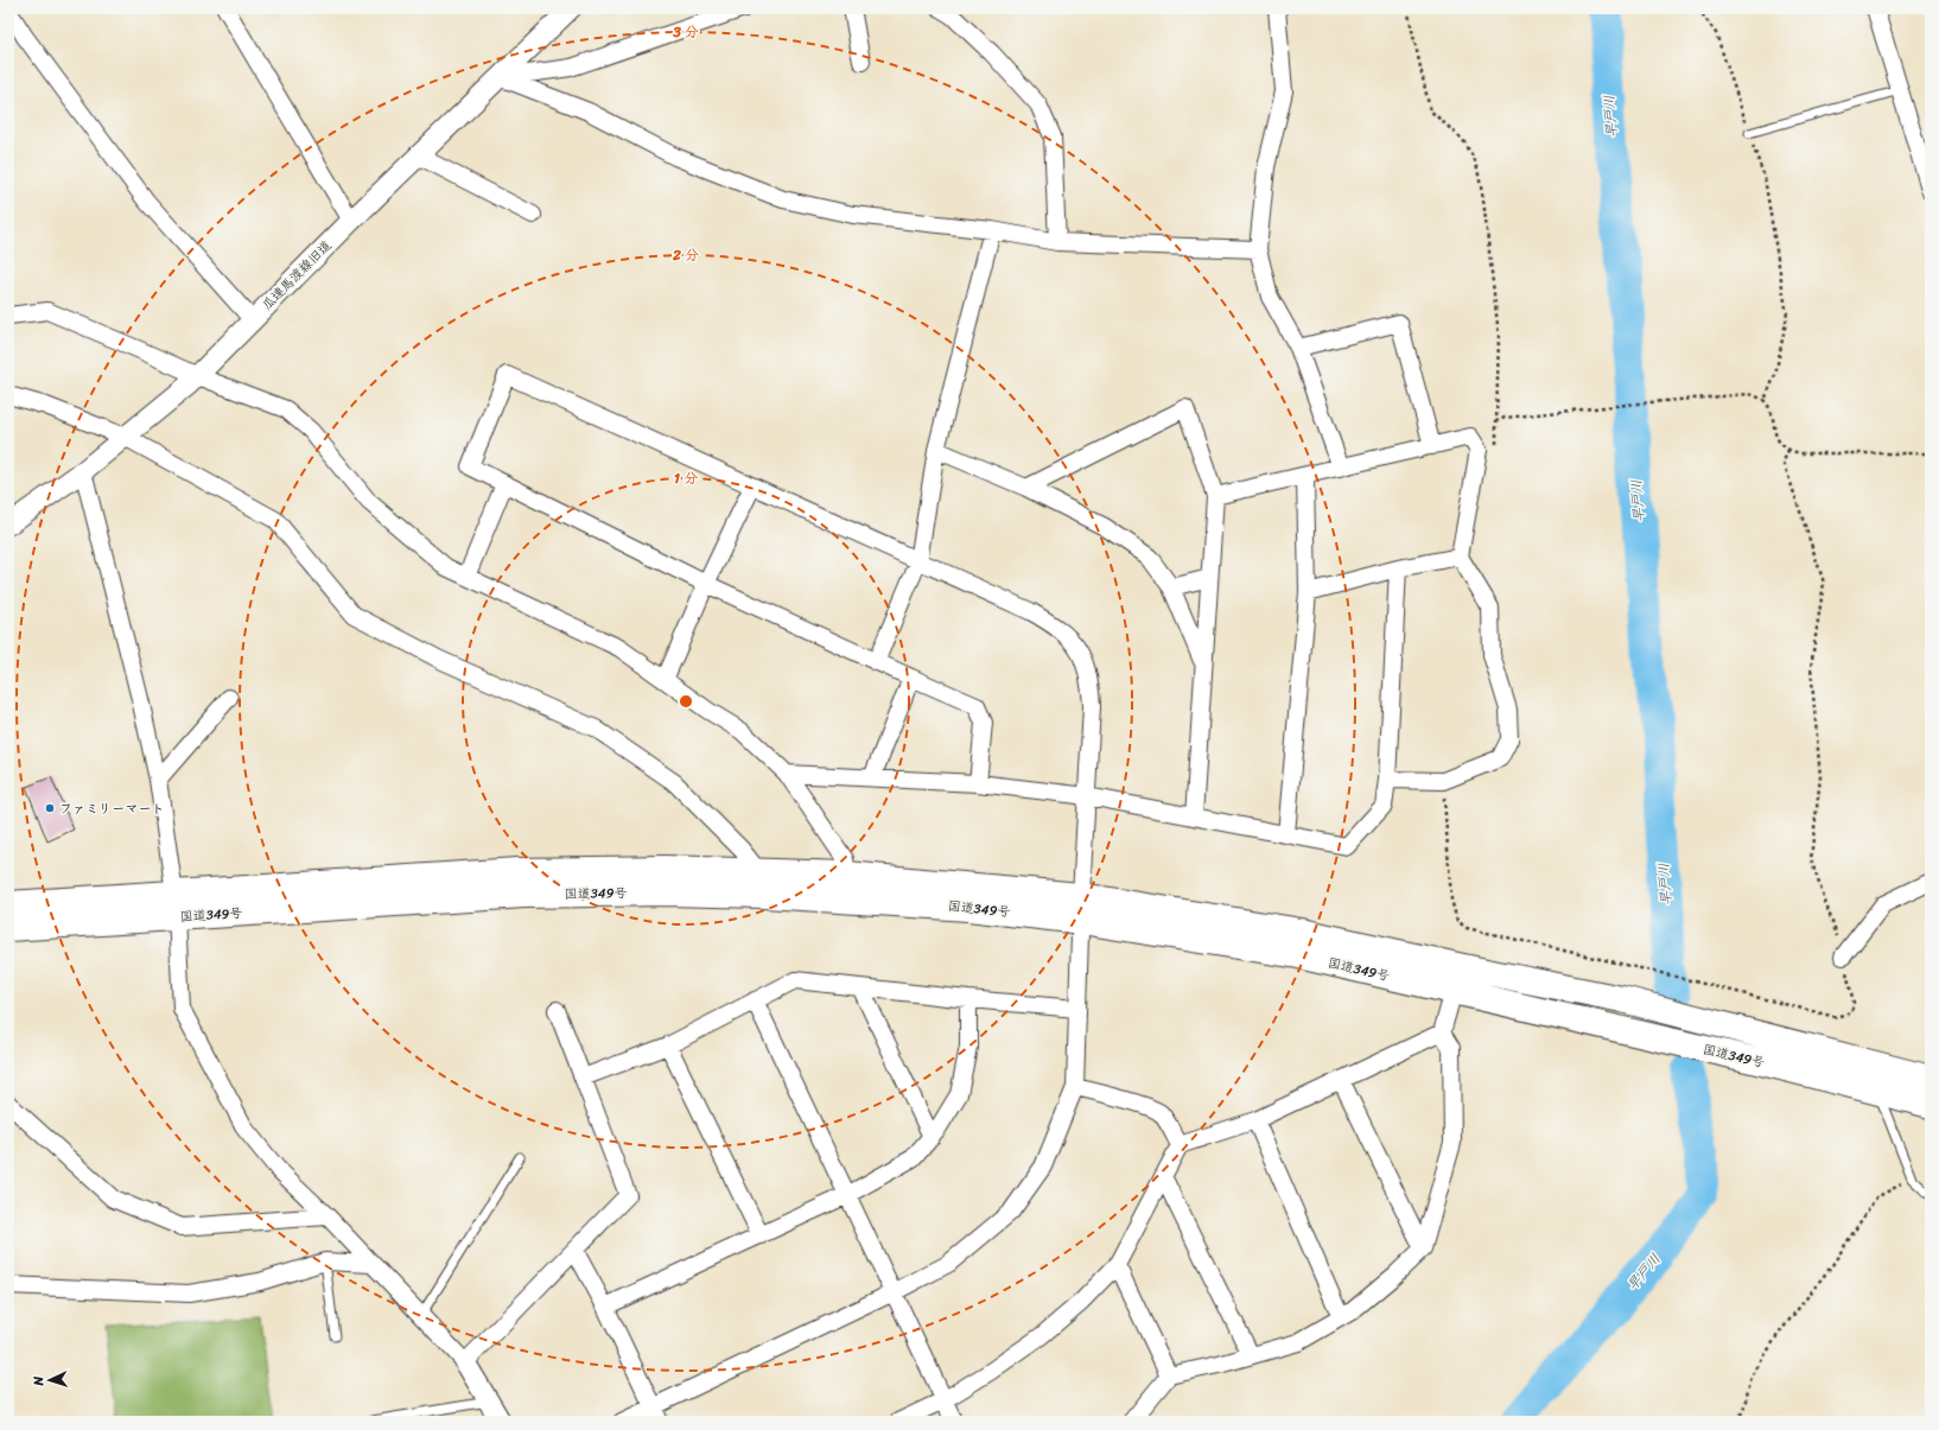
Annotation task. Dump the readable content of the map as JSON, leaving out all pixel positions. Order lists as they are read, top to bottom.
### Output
{
  "streets": {
    "highway": ["国道349号"],
    "street": ["瓜連馬渡線旧道"]
  },
  "water": ["早戸川"],
  "places": ["ファミリーマート"],
  "north": "left",
  "rings": ["3 分", "2 分", "1 分"]
}
